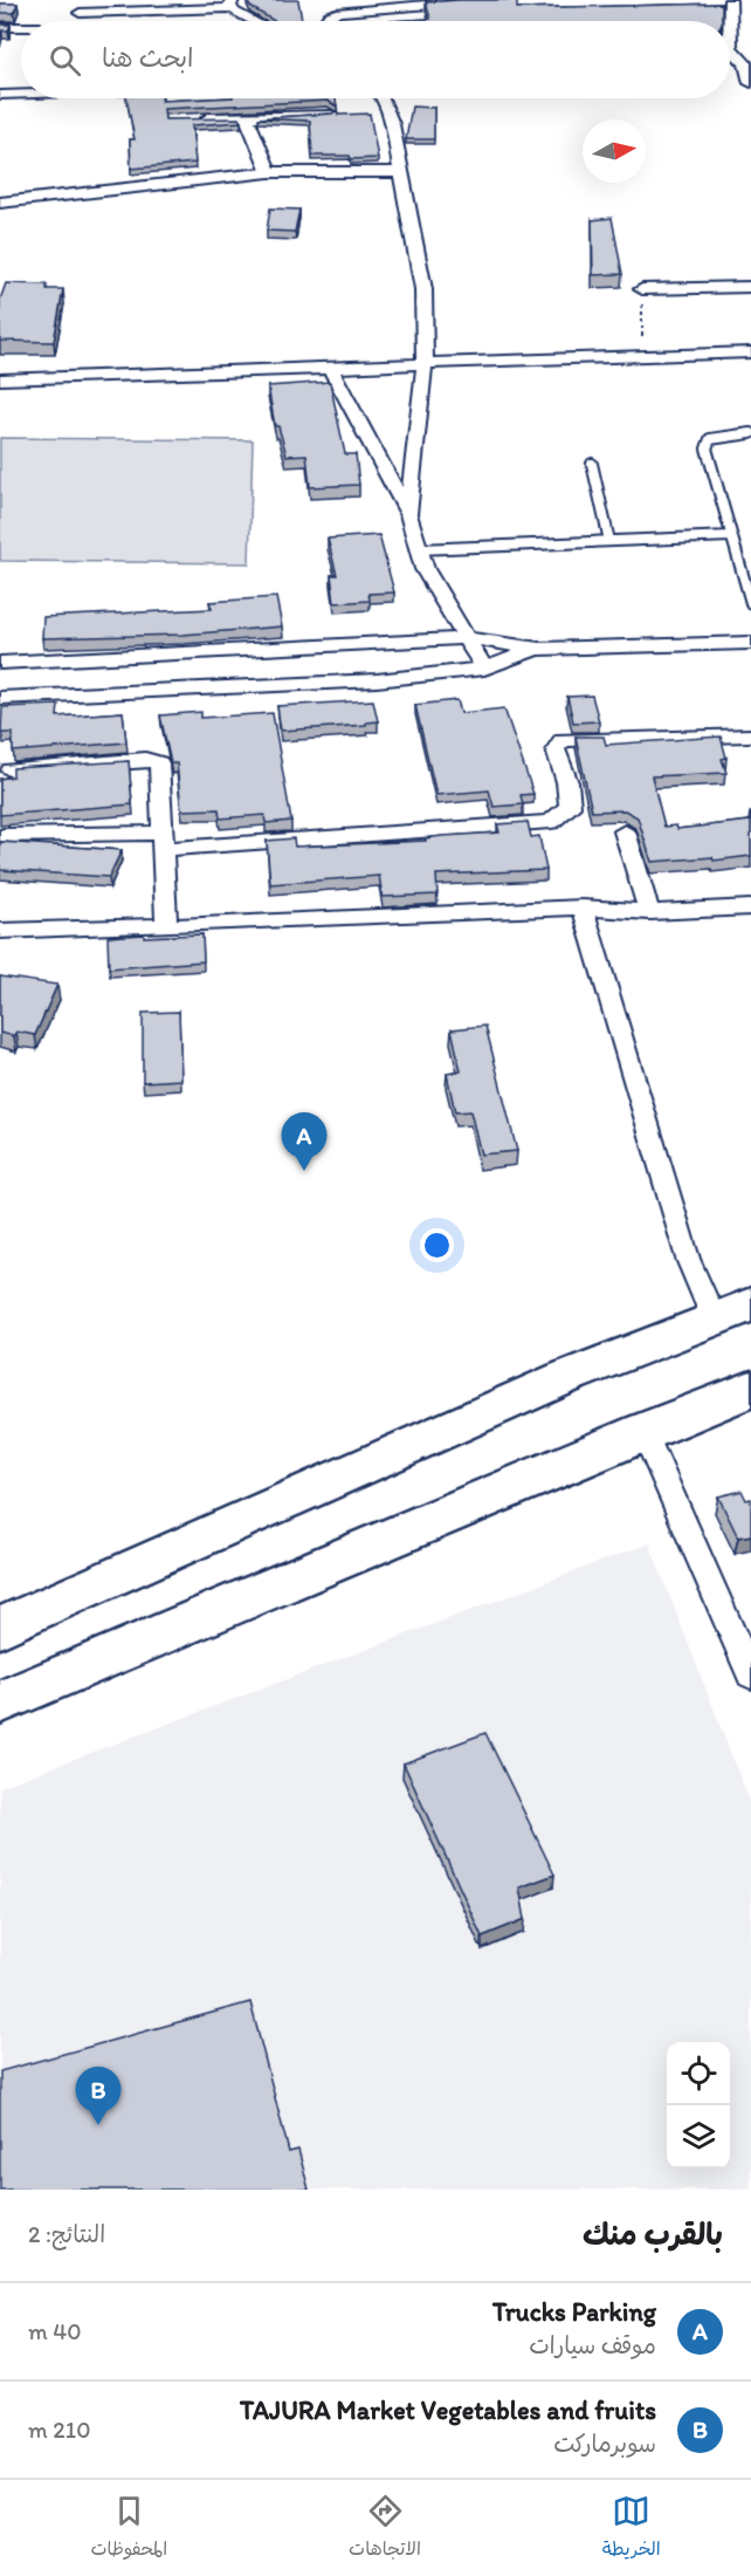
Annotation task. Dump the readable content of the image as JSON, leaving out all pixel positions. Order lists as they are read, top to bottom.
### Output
{
  "north": "right",
  "page": {
    "search": "ابحث هنا",
    "pins": ["A", "B"],
    "heading": ["بالقرب منك", "النتائج: 2"],
    "list": [
      {
        "mark": "A",
        "name": "Trucks Parking",
        "note": "موقف سيارات",
        "value": "40 m"
      },
      {
        "mark": "B",
        "name": "TAJURA Market Vegetables and fruits",
        "note": "سوبرماركت",
        "value": "210 m"
      }
    ],
    "nav": ["الخريطة", "الاتجاهات", "المحفوظات"]
  }
}
